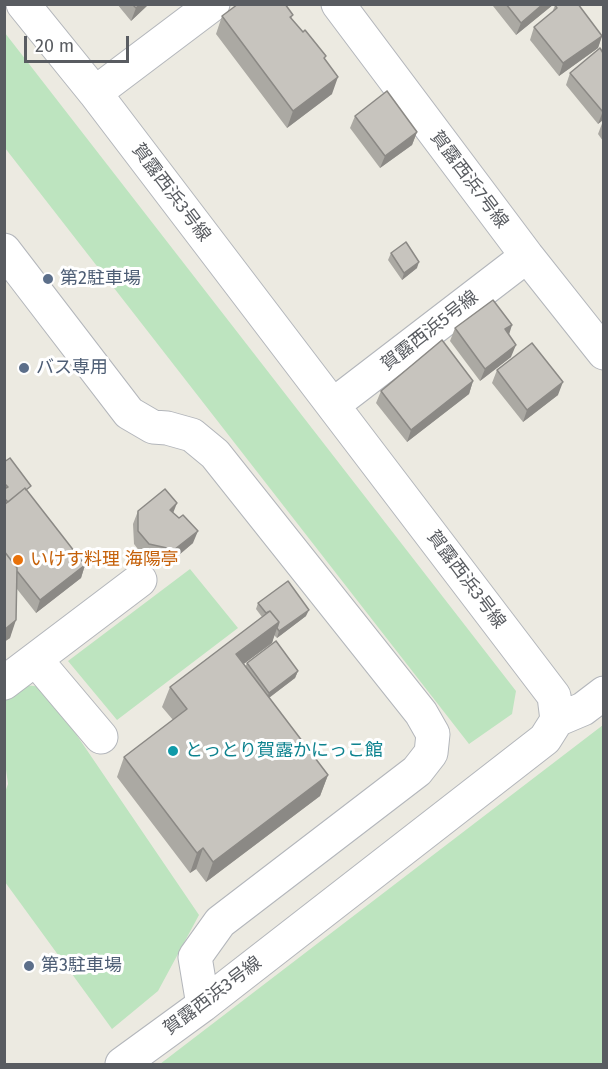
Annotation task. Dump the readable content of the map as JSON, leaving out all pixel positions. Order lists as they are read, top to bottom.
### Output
{
  "streets": {
    "street": ["賀露西浜7号線", "賀露西浜3号線", "賀露西浜5号線"]
  },
  "crossings": [
    ["賀露西浜7号線", "賀露西浜5号線"],
    ["賀露西浜3号線", "賀露西浜5号線"]
  ],
  "places": [
    "第2駐車場",
    "バス専用",
    "いけす料理 海陽亭",
    "とっとり賀露かにっこ館",
    "第3駐車場"
  ],
  "scale_bar": "20 m"
}
